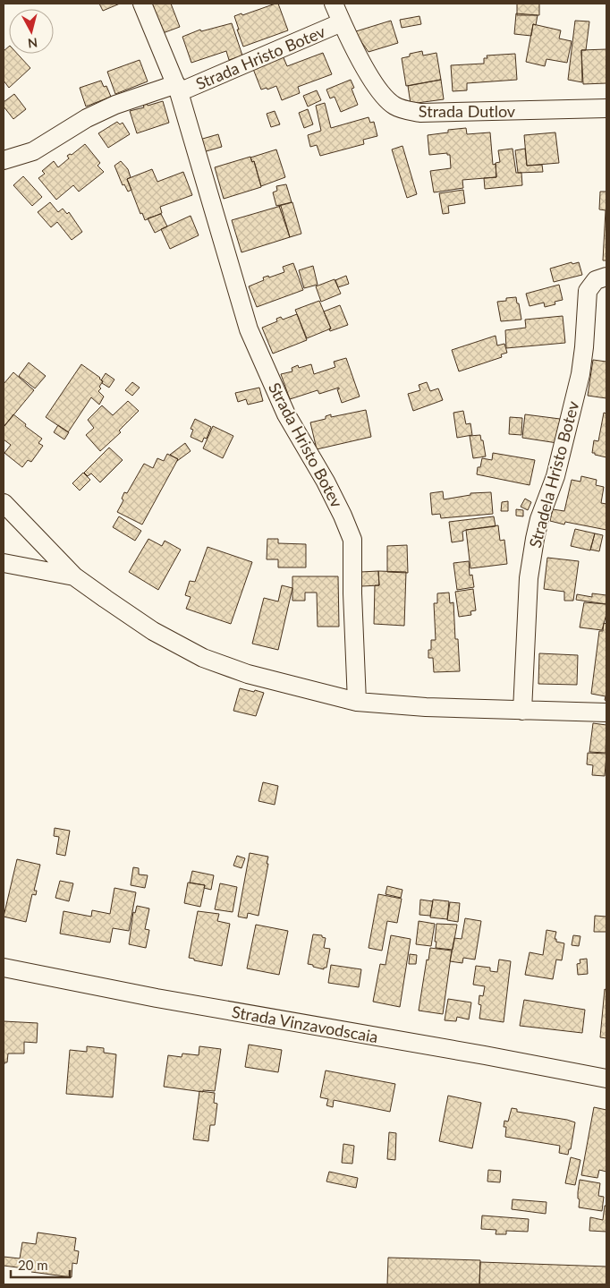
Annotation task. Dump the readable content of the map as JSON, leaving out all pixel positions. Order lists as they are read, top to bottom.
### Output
{
  "streets": {
    "street": [
      "Strada Hristo Botev",
      "Strada Dutlov",
      "Stradela Hristo Botev",
      "Strada Vinzavodscaia"
    ]
  },
  "crossings": [
    ["Strada Hristo Botev", "Strada Dutlov"]
  ],
  "scale_bar": "20 m",
  "north": "bottom"
}
